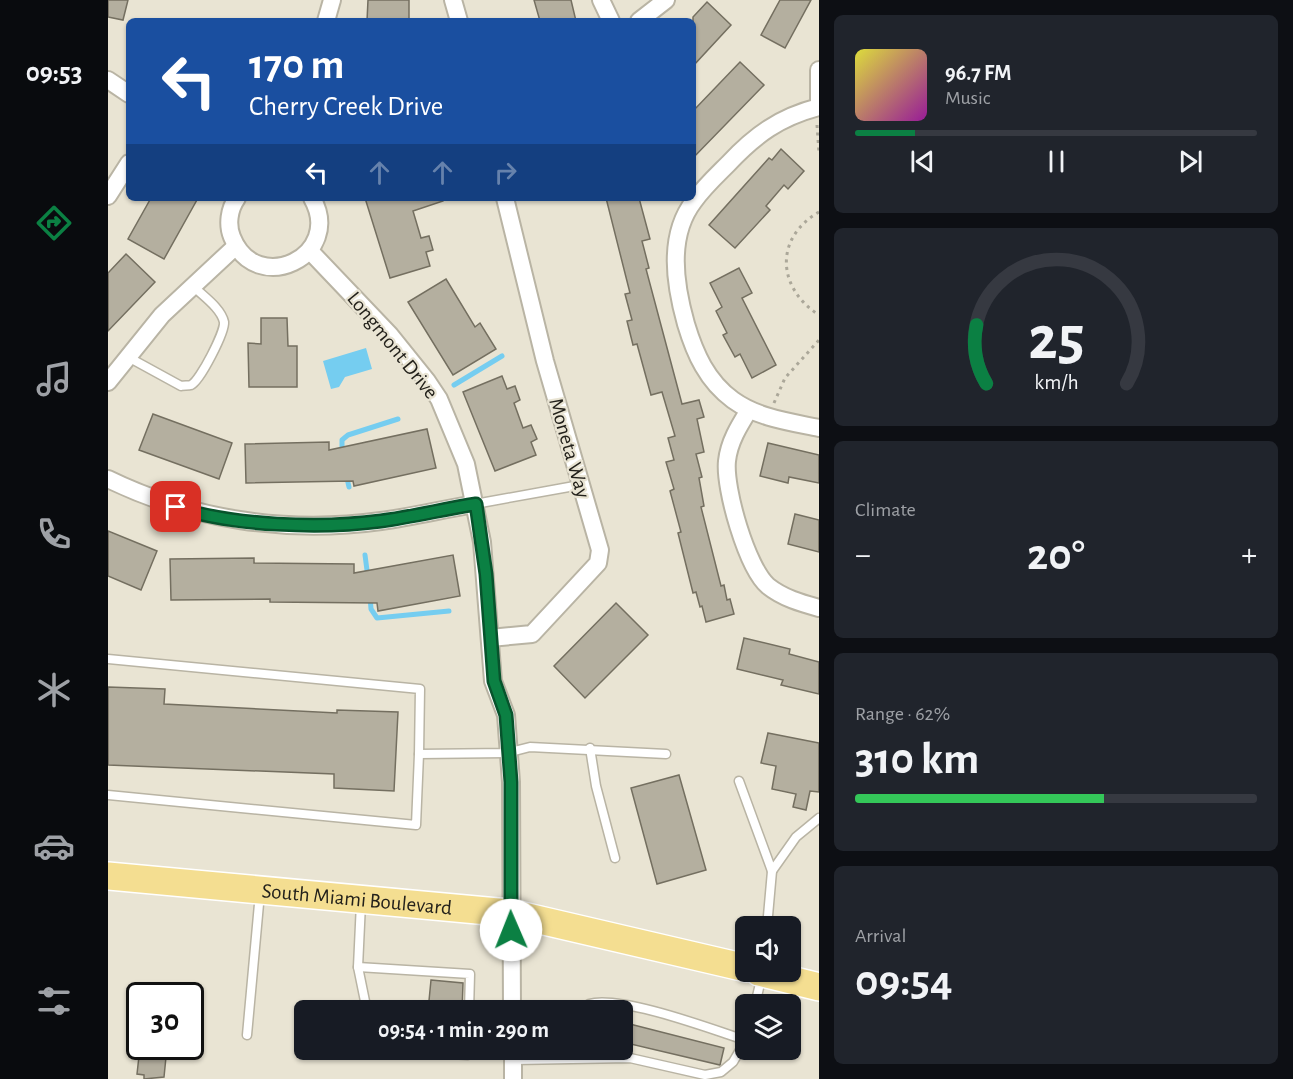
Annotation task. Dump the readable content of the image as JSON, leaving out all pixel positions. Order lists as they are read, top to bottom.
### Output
{
  "streets": {
    "main road": ["South Miami Boulevard"],
    "street": ["Longmont Drive", "Moneta Way"]
  },
  "crossings": [
    ["Longmont Drive", "Moneta Way"],
    ["Longmont Drive", "South Miami Boulevard"]
  ],
  "page": {
    "tabs": "09:53",
    "turn": ["170 m", "Cherry Creek Drive"],
    "song": ["96.7 FM", "Music"],
    "tile": [
      "Climate",
      ["Range · 62%", "310 km"],
      ["Arrival", "09:54"]
    ],
    "heat": ["−", "20°", "+"],
    "limit": "30",
    "trip": "09:54 · 1 min · 290 m",
    "gauge": ["25", "km/h"]
  }
}
